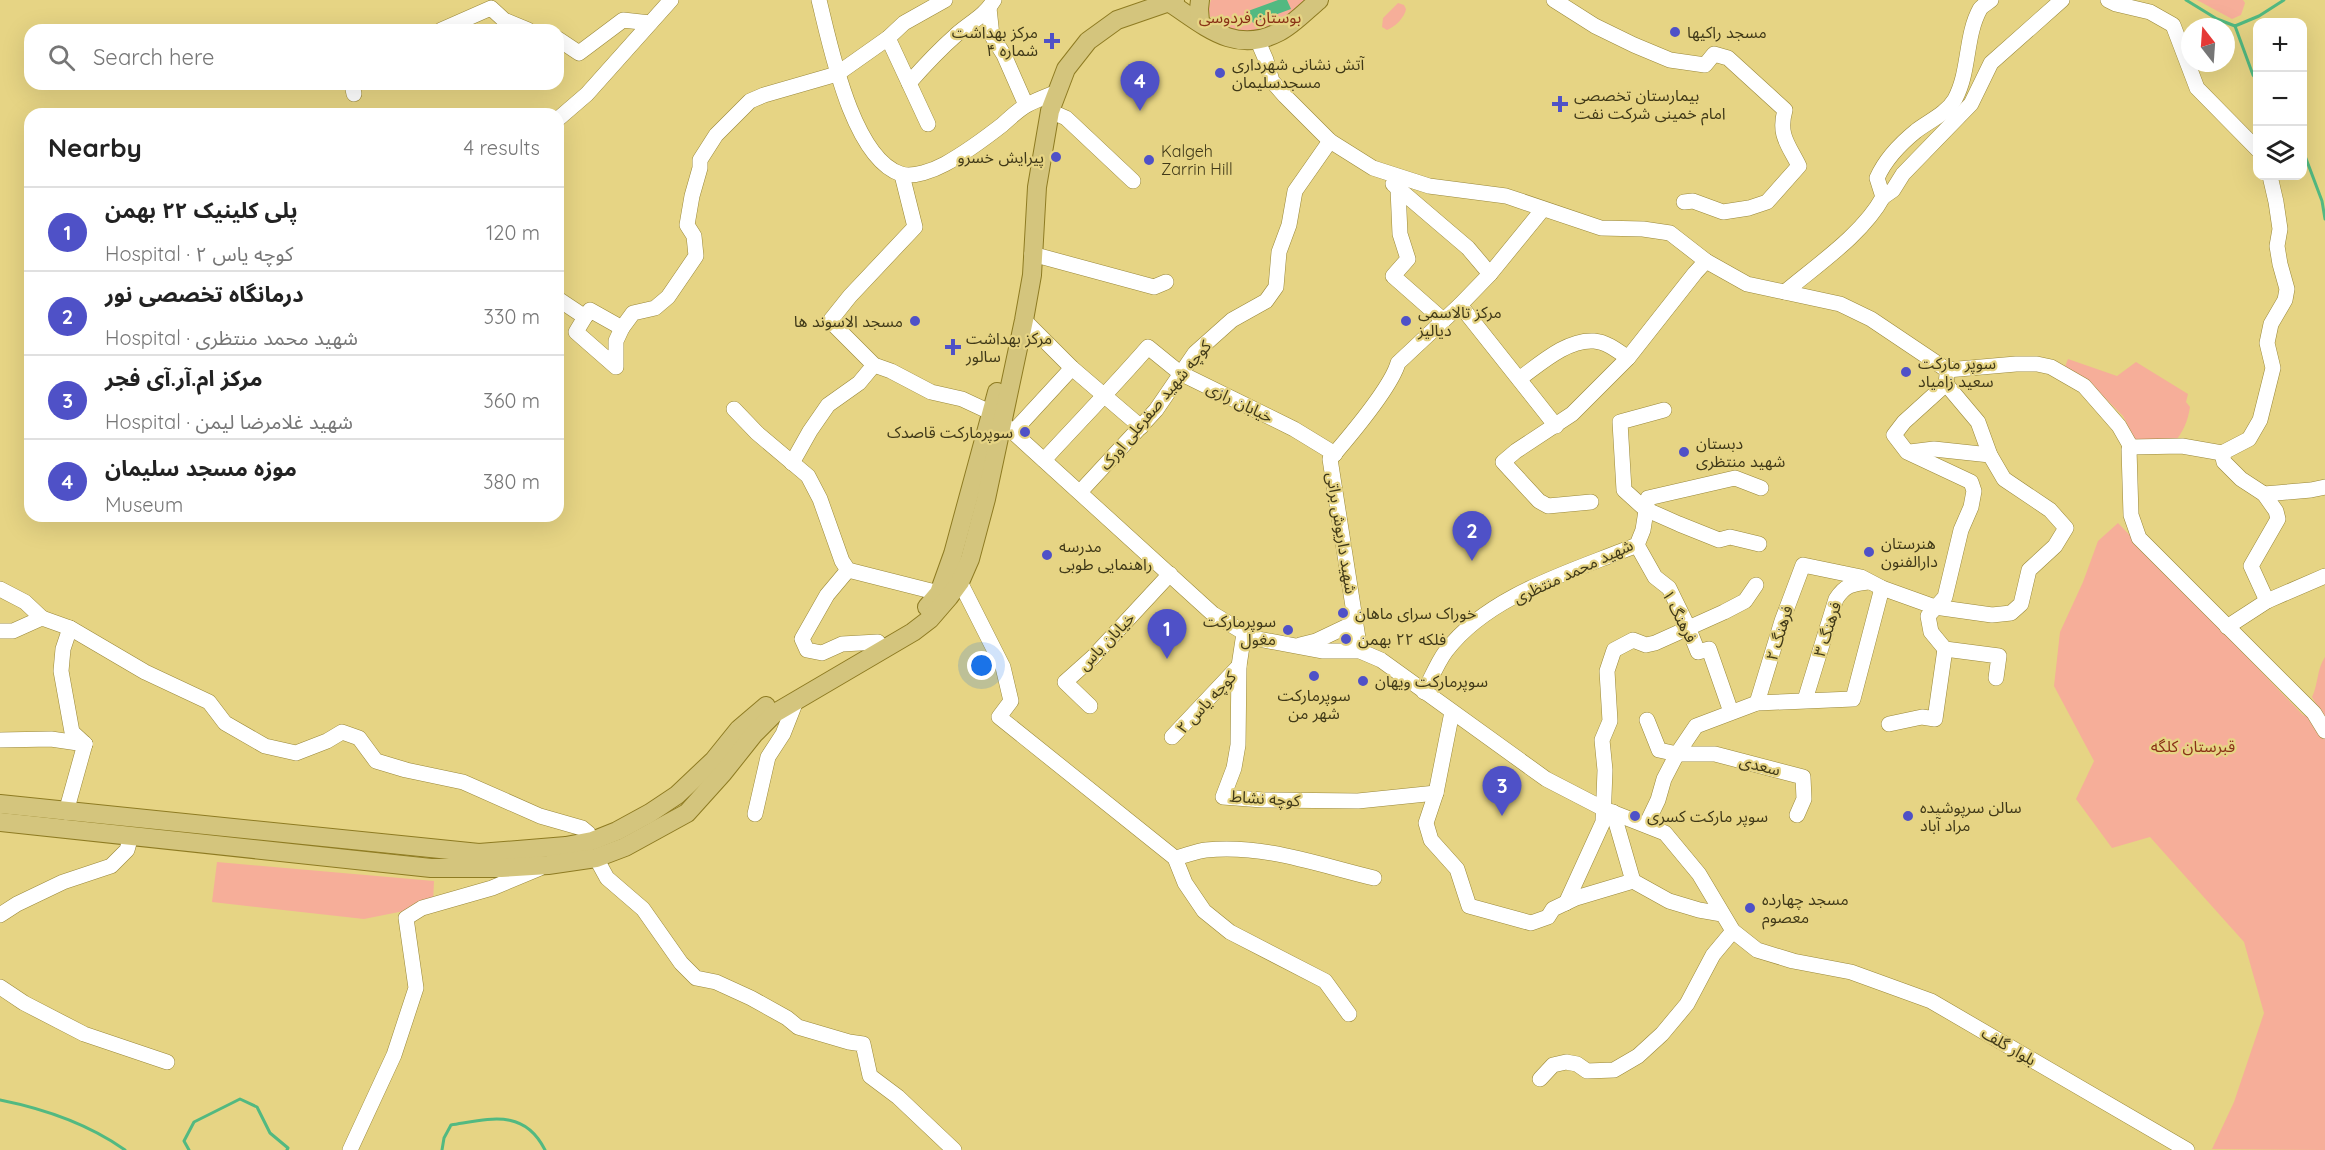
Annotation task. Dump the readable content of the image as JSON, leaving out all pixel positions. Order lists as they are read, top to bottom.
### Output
{
  "streets": {
    "street": [
      "خیابان رازی",
      "کوچه شهید صفرعلی اورک",
      "شهید داریوش براتی",
      "شهید محمد منتظری",
      "فرهنگ ۱",
      "فرهنگ ۳",
      "فرهنگ ۲",
      "خیابان یاس",
      "کوچه یاس ۲",
      "سعدی",
      "کوچه نشاط",
      "بلوار گلف"
    ]
  },
  "crossings": [
    ["خیابان رازی", "کوچه شهید صفرعلی اورک"],
    ["خیابان رازی", "شهید داریوش براتی"],
    ["شهید داریوش براتی", "بلوار گلف"],
    ["شهید محمد منتظری", "فرهنگ ۱"],
    ["شهید محمد منتظری", "بلوار گلف"],
    ["فرهنگ ۳", "فرهنگ ۲"],
    ["کوچه یاس ۲", "کوچه نشاط"]
  ],
  "parks": ["بوستان فردوسی", "قبرستان کلگه"],
  "places": {
    "other": [
      "مسجد راکیها",
      "آتش نشانی شهرداری مسجدسلیمان",
      "پیرایش خسرو",
      "Kalgeh Zarrin Hill",
      "مسجد الاسوند ها",
      "مرکز تالاسمی دیالیز",
      "سوپر مارکت سعید زامیاد",
      "سوپرمارکت قاصدک",
      "دبستان شهید منتظری",
      "هنرستان دارالفنون",
      "مدرسه راهنمایی طوبی",
      "خوراک سرای ماهان",
      "سوپرمارکت مغول",
      "فلکه ۲۲ بهمن",
      "سوپرمارکت شهر من",
      "سوپرمارکت ویهان",
      "سوپر مارکت کسری",
      "سالن سرپوشیده مراد آباد",
      "مسجد چهارده معصوم"
    ],
    "health": ["مرکز بهداشت شماره ۴", "بیمارستان تخصصی امام خمینی شرکت نفت", "مرکز بهداشت سالور"]
  },
  "north": "top",
  "page": {
    "map_buttons": ["+", "−"],
    "search": "Search here",
    "pins": [
      "4",
      "2",
      "1",
      "3"
    ],
    "heading": ["Nearby", "4 results"],
    "list": [
      {
        "mark": "1",
        "name": "پلی کلینیک ۲۲ بهمن",
        "note": "Hospital · کوچه یاس ۲",
        "value": "120 m"
      },
      {
        "mark": "2",
        "name": "درمانگاه تخصصی نور",
        "note": "Hospital · شهید محمد منتظری",
        "value": "330 m"
      },
      {
        "mark": "3",
        "name": "مرکز ام.آر.آی فجر",
        "note": "Hospital · شهید غلامرضا لیمن",
        "value": "360 m"
      },
      {
        "mark": "4",
        "name": "موزه مسجد سلیمان",
        "note": "Museum",
        "value": "380 m"
      }
    ]
  }
}
